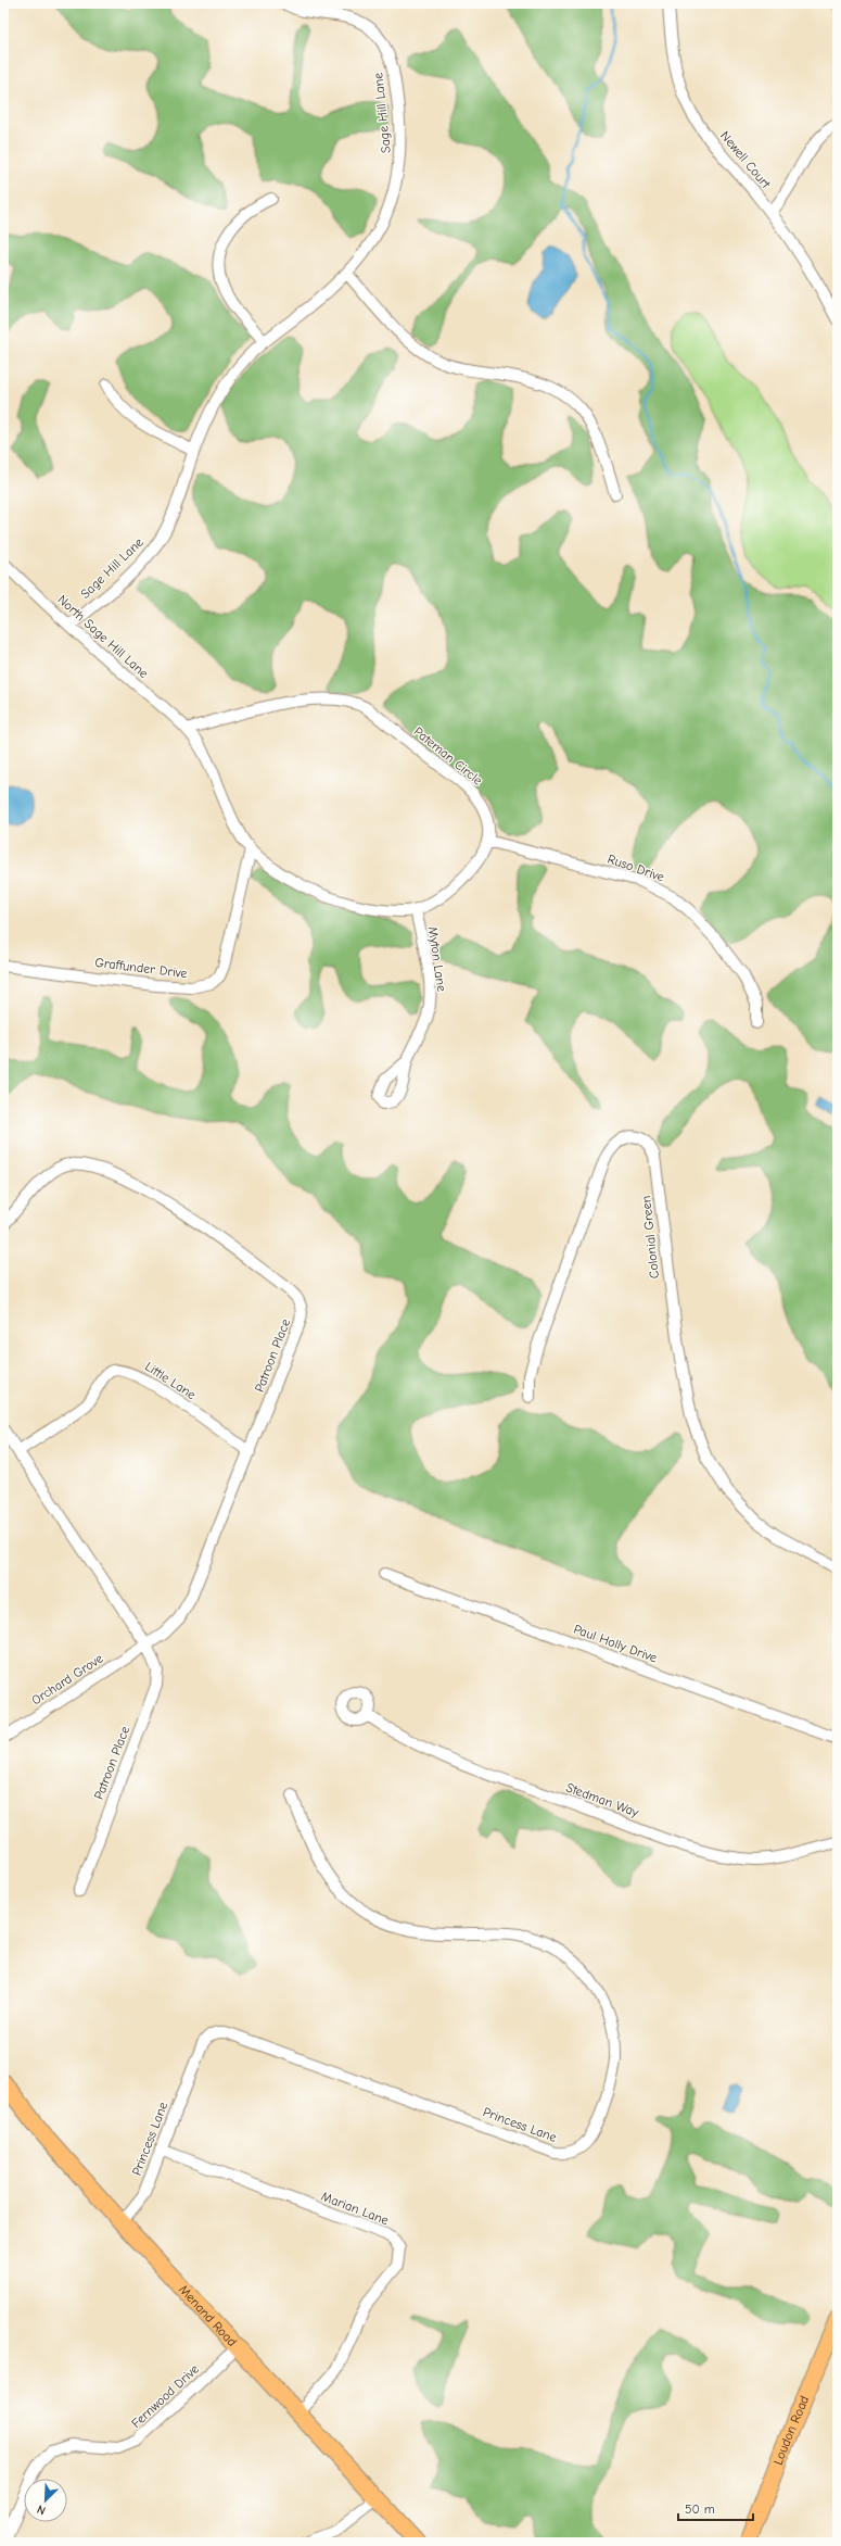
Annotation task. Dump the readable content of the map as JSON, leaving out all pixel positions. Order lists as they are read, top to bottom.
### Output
{
  "streets": {
    "main road": ["Menand Road", "Loudon Road"],
    "street": [
      "Sage Hill Lane",
      "Newell Court",
      "North Sage Hill Lane",
      "Pateman Circle",
      "Ruso Drive",
      "Myton Lane",
      "Graffunder Drive",
      "Colonial Green",
      "Patroon Place",
      "Little Lane",
      "Paul Holly Drive",
      "Orchard Grove",
      "Stedman Way",
      "Princess Lane",
      "Marian Lane",
      "Fernwood Drive"
    ]
  },
  "crossings": [
    ["Sage Hill Lane", "North Sage Hill Lane"],
    ["North Sage Hill Lane", "Pateman Circle"],
    ["Pateman Circle", "Ruso Drive"],
    ["Patroon Place", "Little Lane"],
    ["Patroon Place", "Orchard Grove"],
    ["Princess Lane", "Marian Lane"],
    ["Princess Lane", "Menand Road"],
    ["Marian Lane", "Menand Road"],
    ["Menand Road", "Fernwood Drive"]
  ],
  "scale_bar": "50 m",
  "north": "bottom left"
}
